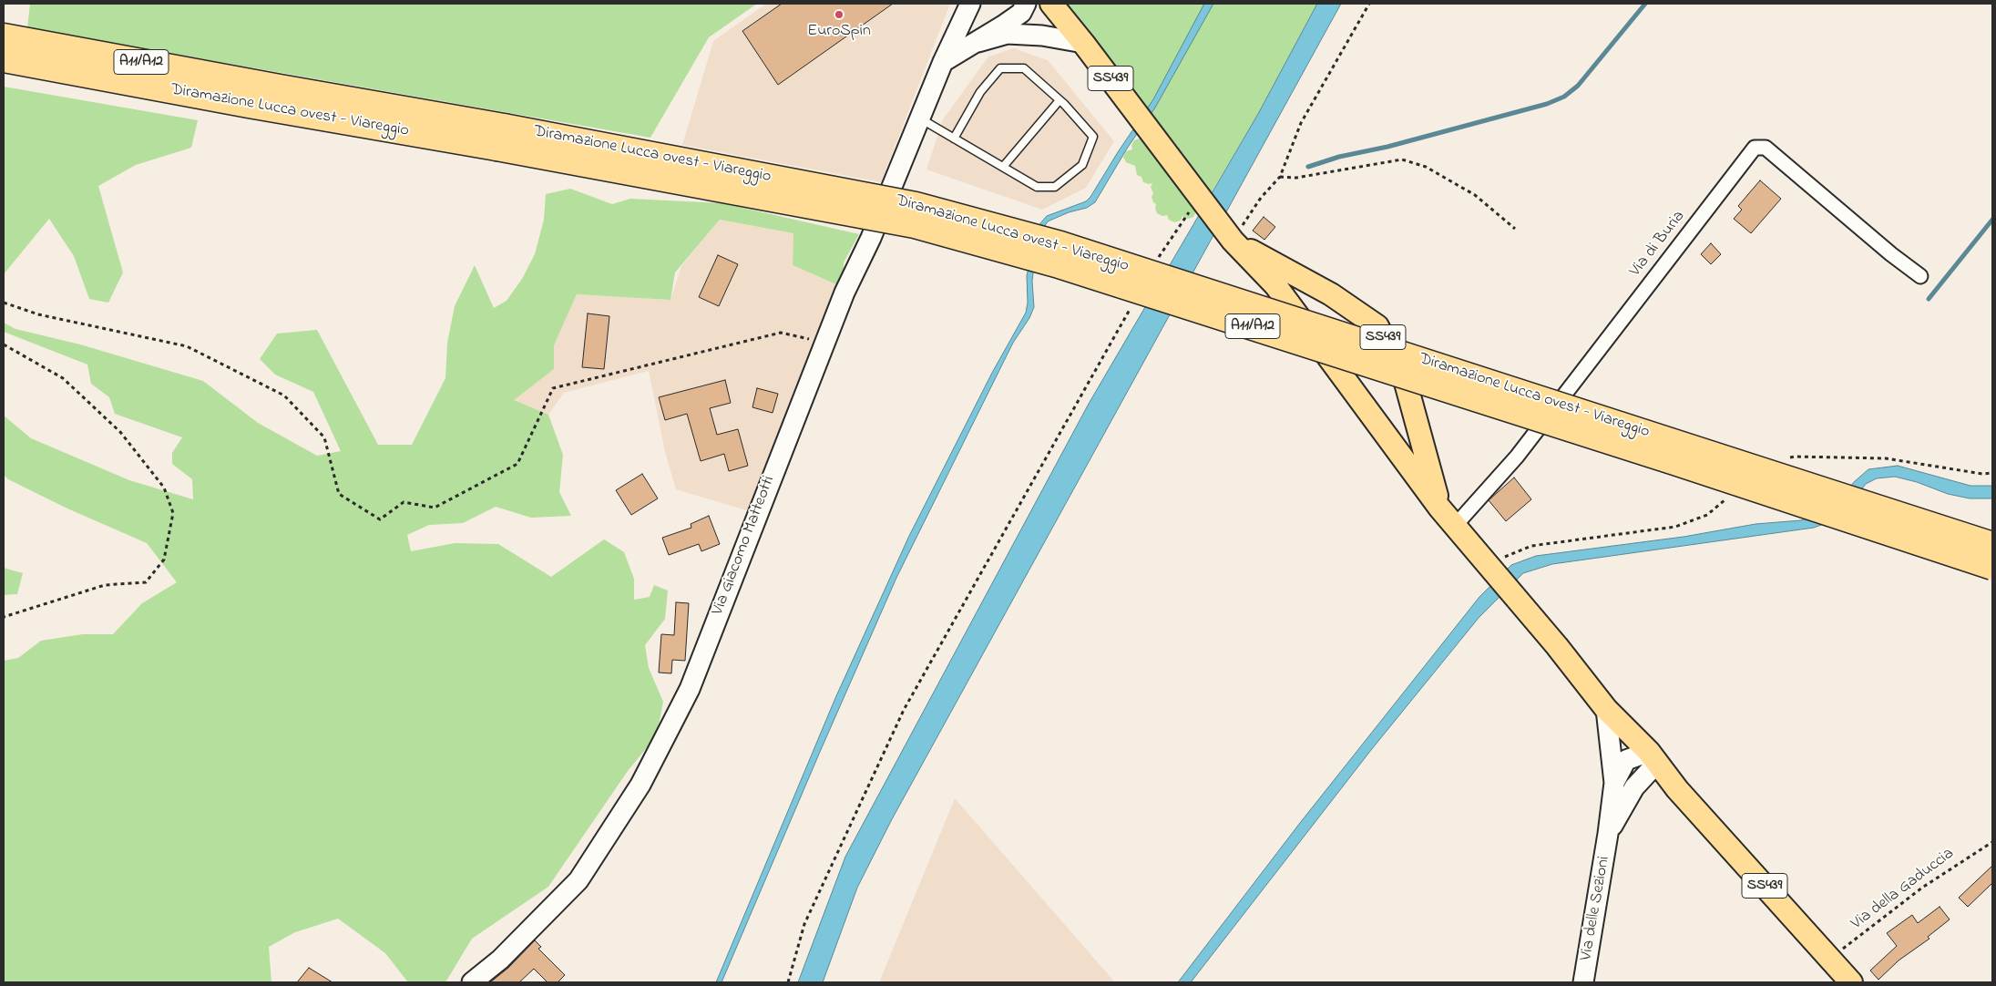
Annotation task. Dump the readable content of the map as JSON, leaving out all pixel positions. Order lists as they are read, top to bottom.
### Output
{
  "streets": {
    "highway": ["A11/A12", "Diramazione Lucca ovest - Viareggio"],
    "main road": ["SS439", "Via Giacomo Matteotti", "Via delle Sezioni"],
    "street": ["Via di Buria"],
    "path": ["Via della Gaduccia"]
  },
  "crossings": [
    ["SS439", "Via di Buria"],
    ["SS439", "Via della Gaduccia"],
    ["SS439", "Via delle Sezioni"]
  ],
  "places": ["EuroSpin"]
}
